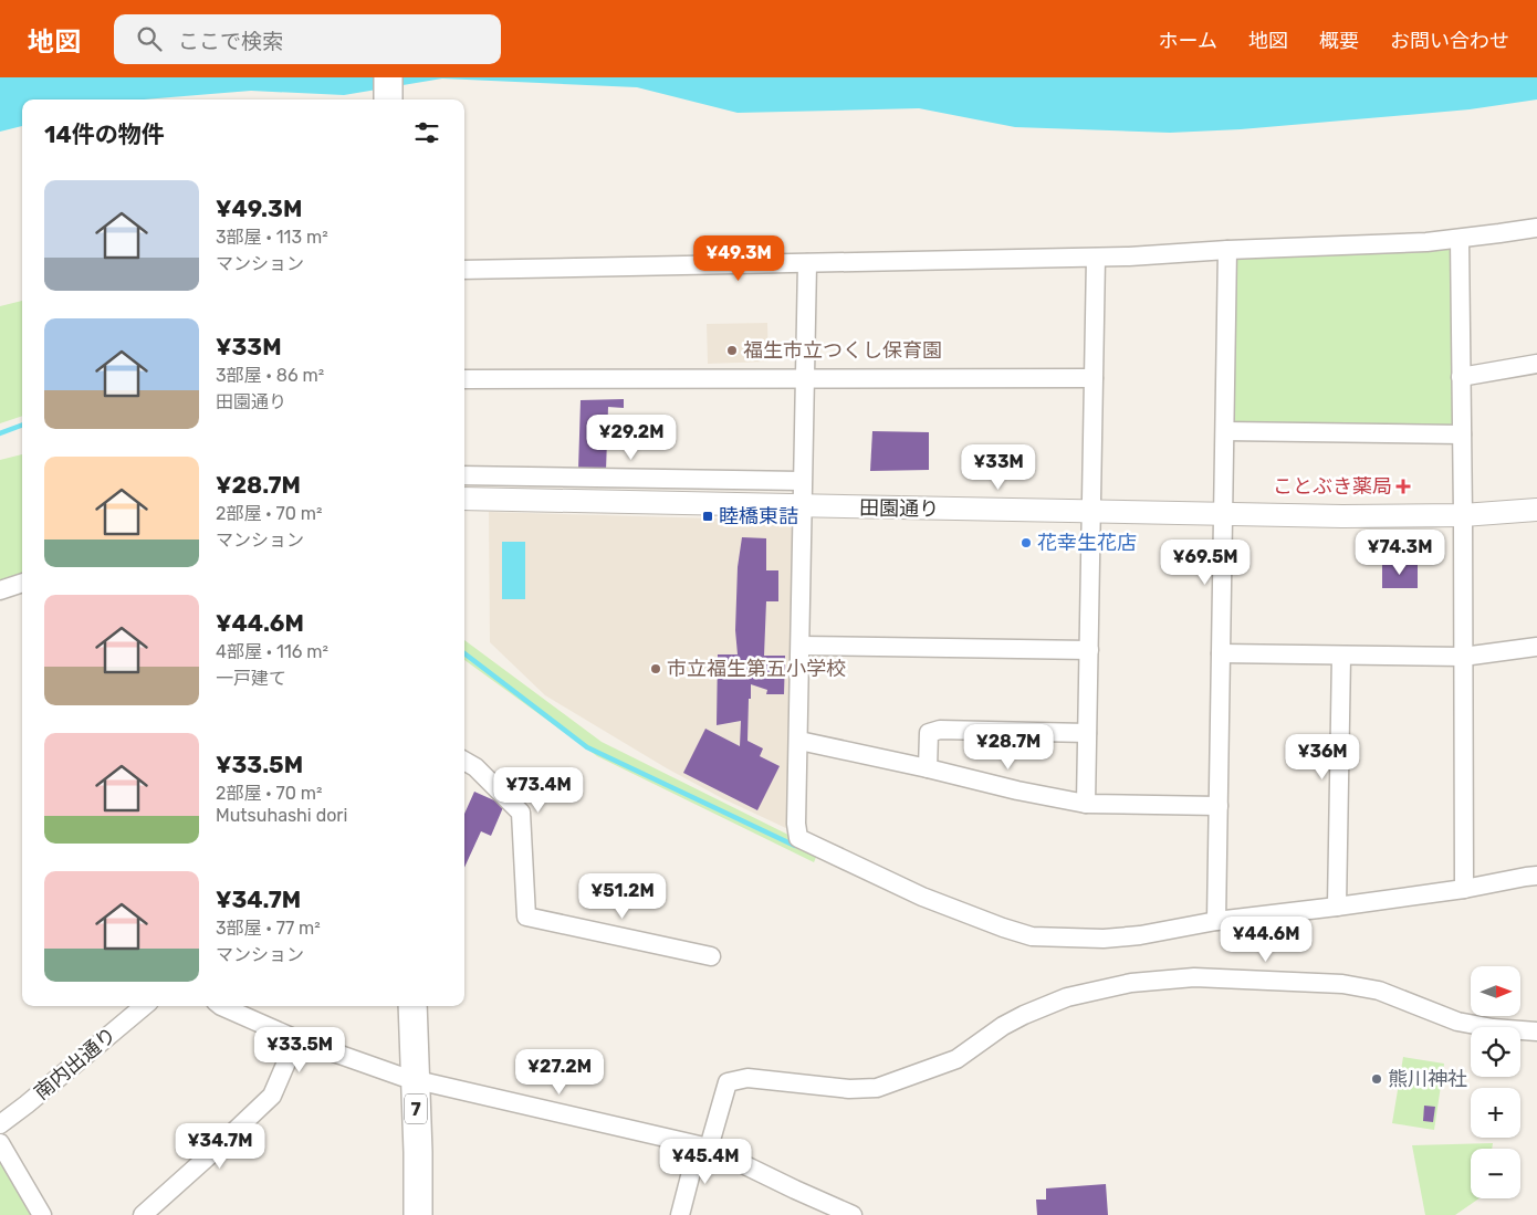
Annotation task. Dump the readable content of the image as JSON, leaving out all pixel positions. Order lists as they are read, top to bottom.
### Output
{
  "streets": {
    "main road": ["7"],
    "street": ["田園通り", "南内出通り"]
  },
  "places": {
    "other": [
      "福生市立つくし保育園",
      "花幸生花店",
      "市立福生第五小学校",
      "熊川神社"
    ],
    "health": ["ことぶき薬局"],
    "transit": ["睦橋東詰"]
  },
  "north": "right",
  "page": {
    "header": "地図",
    "search": "ここで検索",
    "nav": [
      "ホーム",
      "地図",
      "概要",
      "お問い合わせ"
    ],
    "heading": "14件の物件",
    "list": [
      {
        "name": "¥49.3M",
        "note": "3部屋 · 113 m² · マンション"
      },
      {
        "name": "¥33M",
        "note": "3部屋 · 86 m² · 田園通り"
      },
      {
        "name": "¥28.7M",
        "note": "2部屋 · 70 m² · マンション"
      },
      {
        "name": "¥44.6M",
        "note": "4部屋 · 116 m² · 一戸建て"
      },
      {
        "name": "¥33.5M",
        "note": "2部屋 · 70 m² · Mutsuhashi dori"
      },
      {
        "name": "¥34.7M",
        "note": "3部屋 · 77 m² · マンション"
      }
    ],
    "price": [
      "¥49.3M",
      "¥29.2M",
      "¥33M",
      "¥74.3M",
      "¥69.5M",
      "¥28.7M",
      "¥36M",
      "¥73.4M",
      "¥51.2M",
      "¥44.6M",
      "¥33.5M",
      "¥27.2M",
      "¥34.7M",
      "¥45.4M"
    ],
    "map_buttons": ["+", "−"]
  }
}
